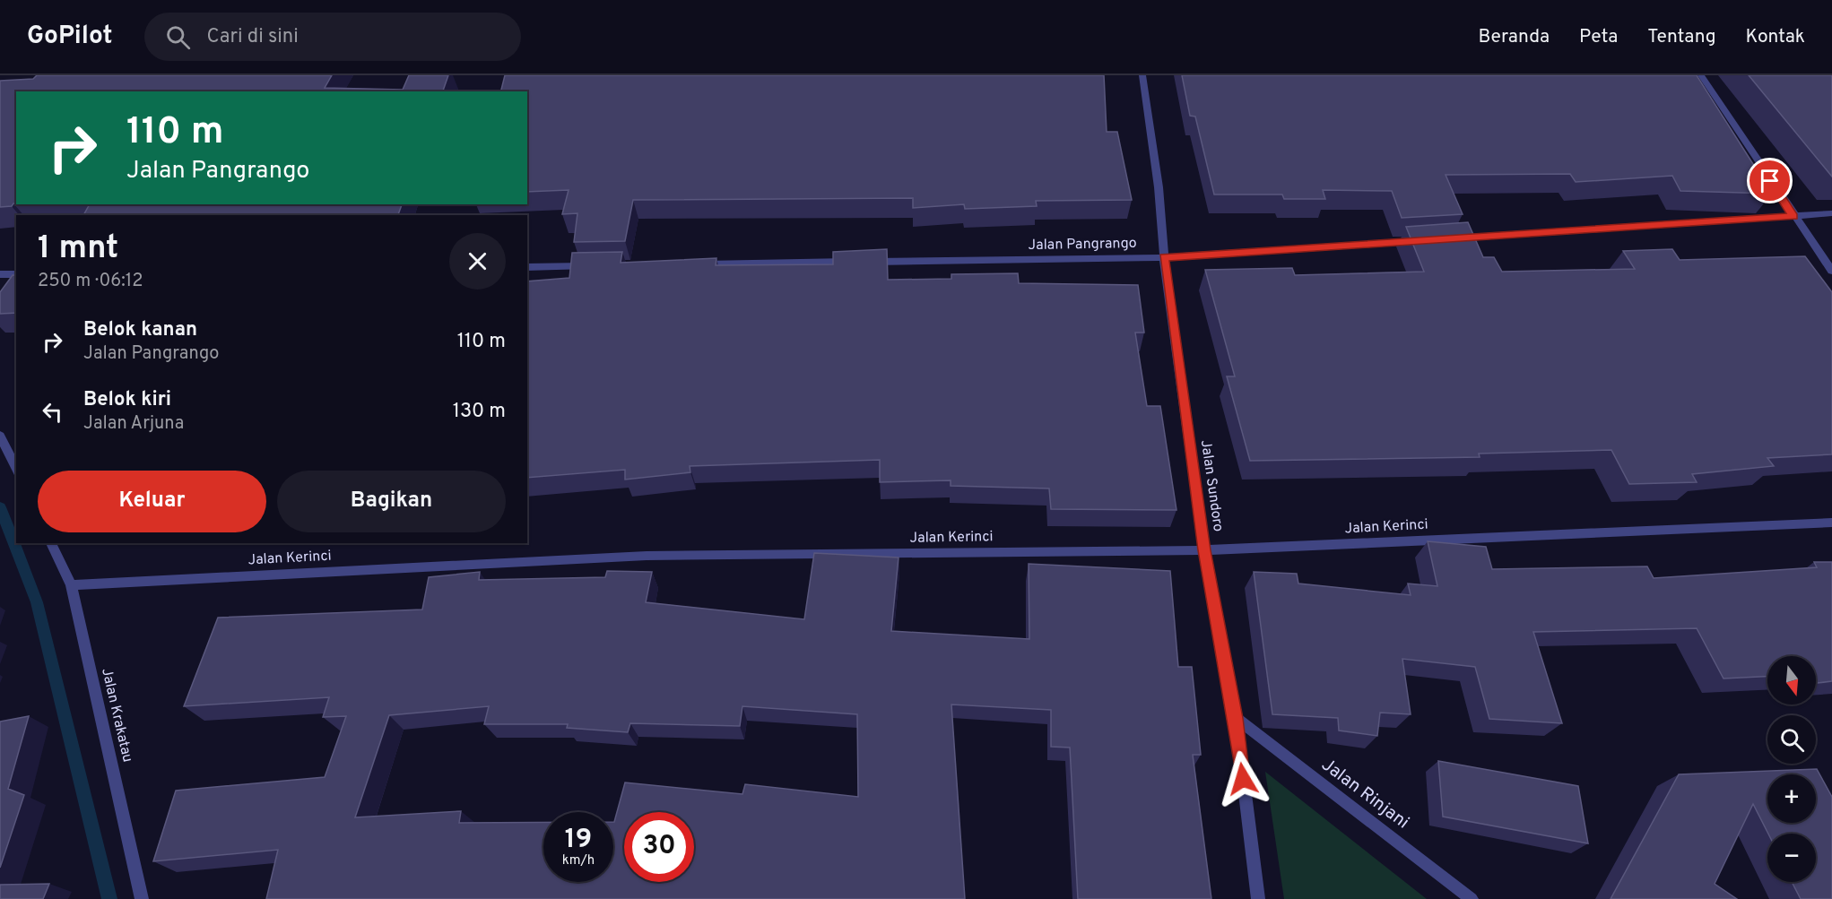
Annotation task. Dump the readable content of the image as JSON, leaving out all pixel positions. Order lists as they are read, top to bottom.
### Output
{
  "streets": {
    "street": [
      "Jalan Pangrango",
      "Jalan Sundoro",
      "Jalan Kerinci",
      "Jalan Krakatau",
      "Jalan Rinjani"
    ]
  },
  "crossings": [
    ["Jalan Pangrango", "Jalan Sundoro"],
    ["Jalan Sundoro", "Jalan Kerinci"],
    ["Jalan Sundoro", "Jalan Rinjani"],
    ["Jalan Kerinci", "Jalan Krakatau"]
  ],
  "north": "bottom",
  "page": {
    "header": "GoPilot",
    "search": "Cari di sini",
    "nav": [
      "Beranda",
      "Peta",
      "Tentang",
      "Kontak"
    ],
    "turn": ["110 m", "Jalan Pangrango"],
    "heading": ["1 mnt", "250 m · 06:12"],
    "list": [
      {
        "name": "Belok kanan",
        "note": "Jalan Pangrango",
        "value": "110 m"
      },
      {
        "name": "Belok kiri",
        "note": "Jalan Arjuna",
        "value": "130 m"
      }
    ],
    "buttons": ["Keluar", "Bagikan"],
    "map_buttons": ["+", "−"],
    "speed": "19 km/h",
    "limit": "30"
  }
}
